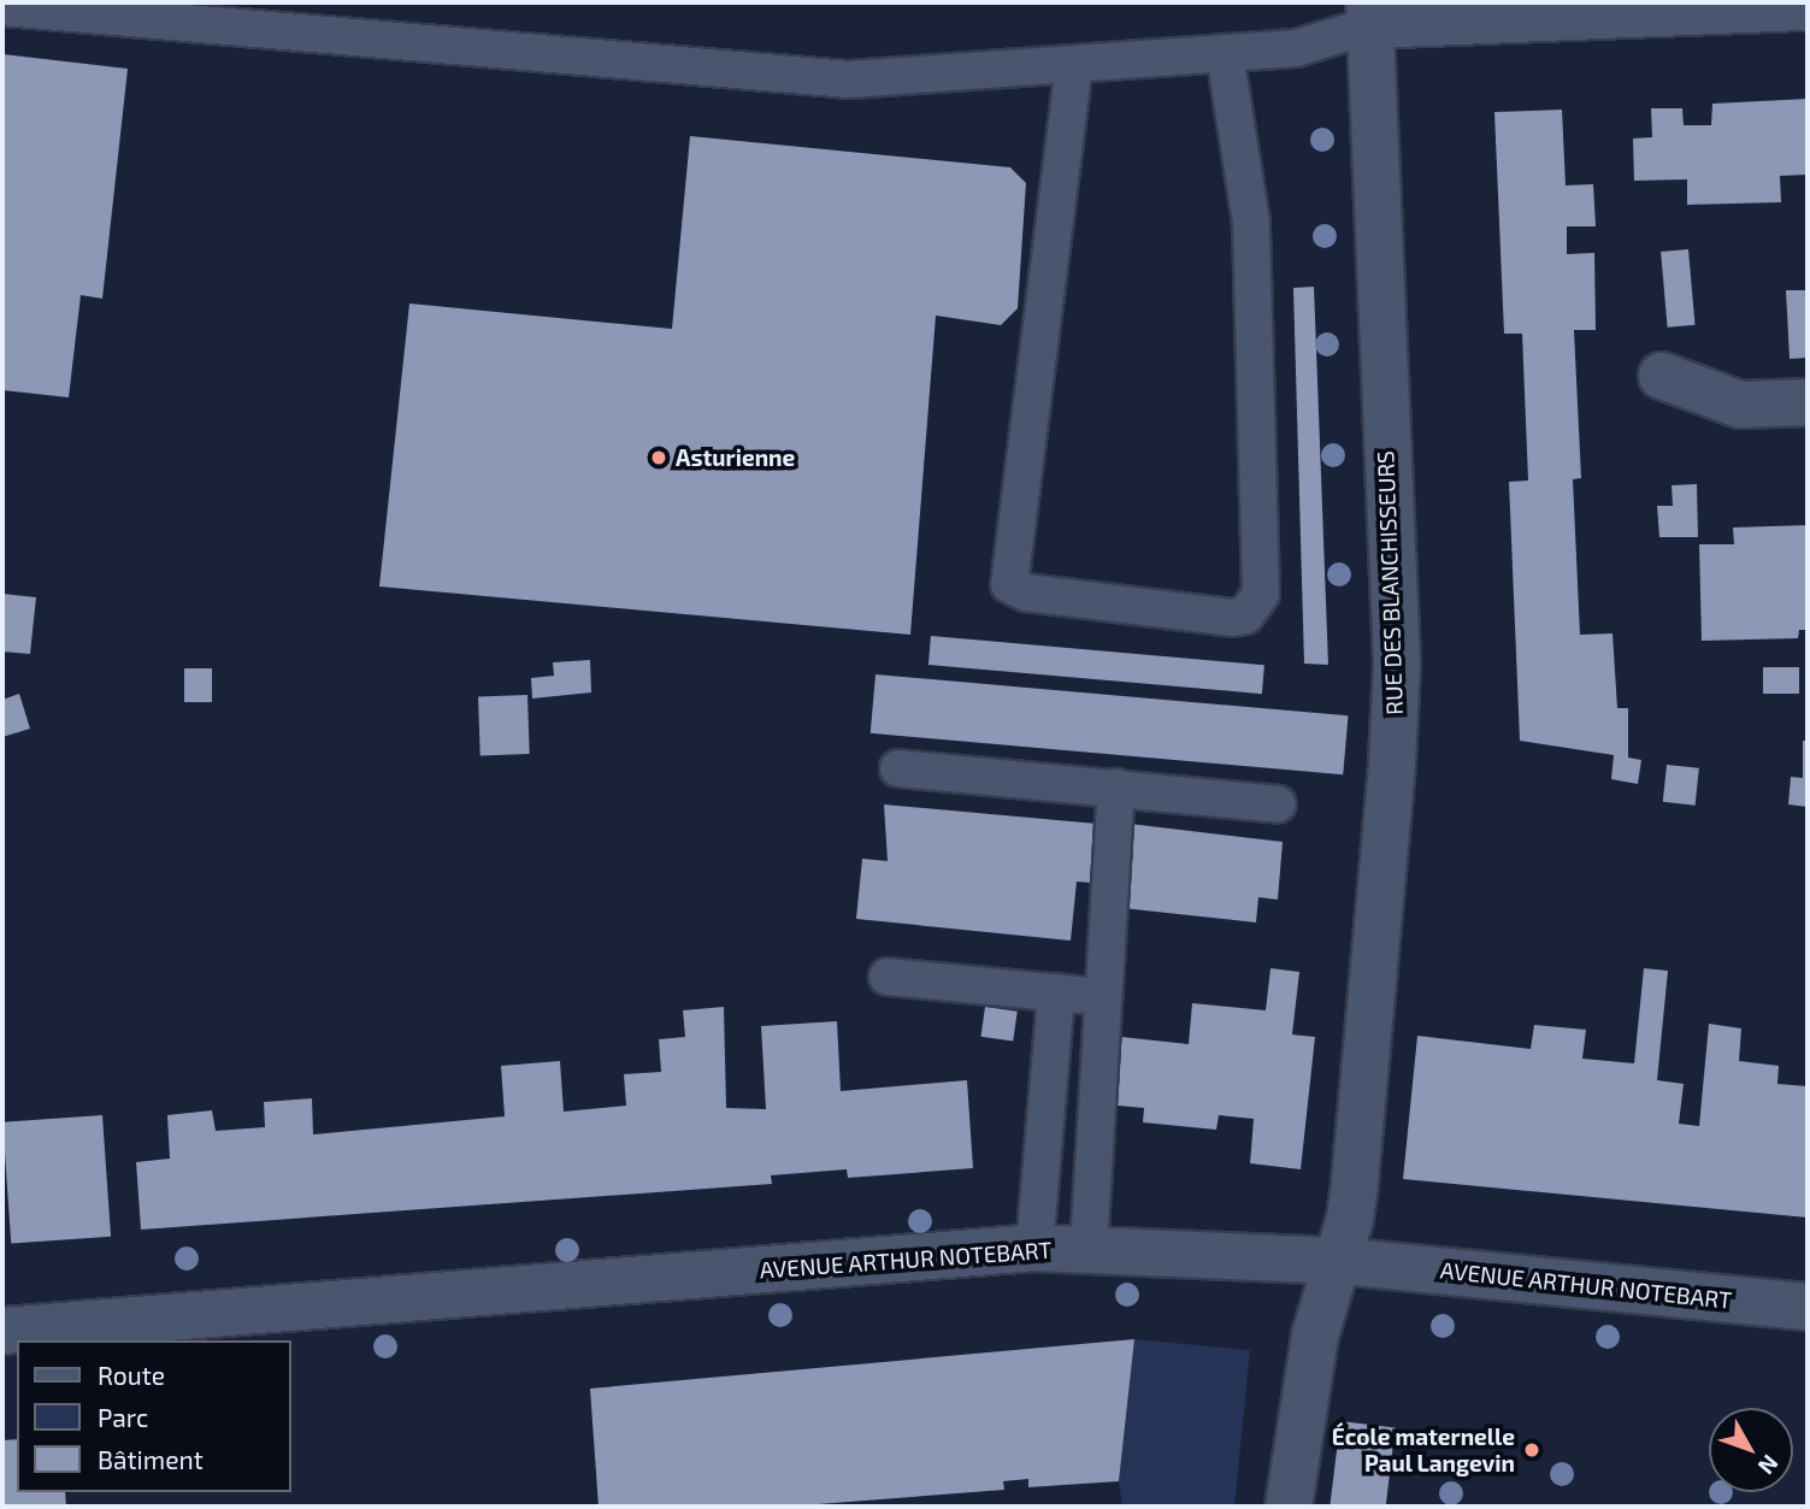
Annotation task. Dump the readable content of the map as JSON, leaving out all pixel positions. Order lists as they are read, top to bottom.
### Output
{
  "streets": {
    "street": ["RUE DES BLANCHISSEURS", "AVENUE ARTHUR NOTEBART"]
  },
  "crossings": [
    ["RUE DES BLANCHISSEURS", "AVENUE ARTHUR NOTEBART"]
  ],
  "places": ["Asturienne", "École maternelle Paul Langevin"],
  "legend": ["Route", "Parc", "Bâtiment"],
  "north": "bottom right"
}
